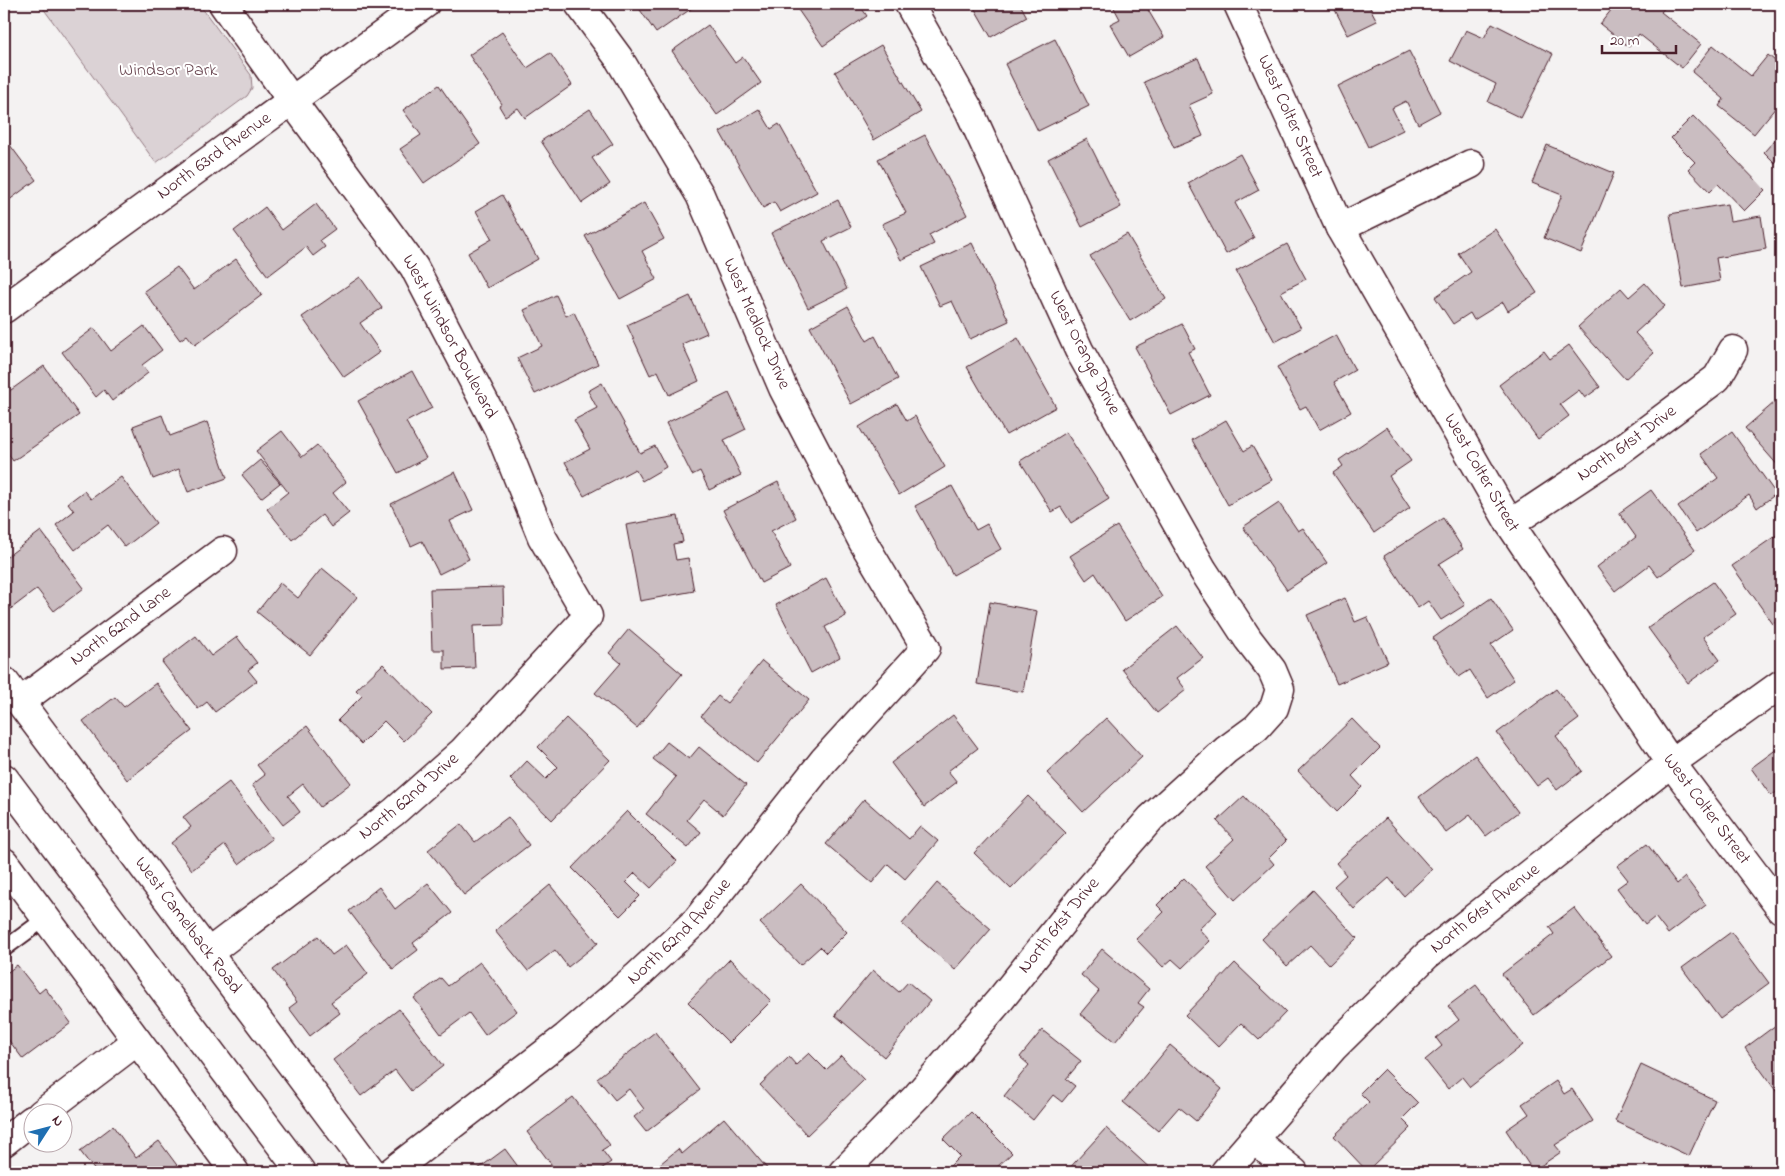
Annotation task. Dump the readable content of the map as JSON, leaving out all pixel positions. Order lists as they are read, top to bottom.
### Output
{
  "streets": {
    "street": [
      "West Colter Street",
      "North 63rd Avenue",
      "West Medlock Drive",
      "West Windsor Boulevard",
      "West Orange Drive",
      "North 61st Drive",
      "North 62nd Lane",
      "North 62nd Drive",
      "North 61st Avenue",
      "West Camelback Road",
      "North 62nd Avenue"
    ]
  },
  "crossings": [
    ["West Colter Street", "North 61st Drive"],
    ["West Colter Street", "North 61st Avenue"],
    ["North 63rd Avenue", "West Windsor Boulevard"],
    ["West Medlock Drive", "North 62nd Avenue"],
    ["West Windsor Boulevard", "North 62nd Drive"],
    ["West Orange Drive", "North 61st Drive"],
    ["North 62nd Lane", "West Camelback Road"],
    ["North 62nd Drive", "West Camelback Road"]
  ],
  "parks": ["Windsor Park"],
  "scale_bar": "20 m",
  "north": "top right"
}
